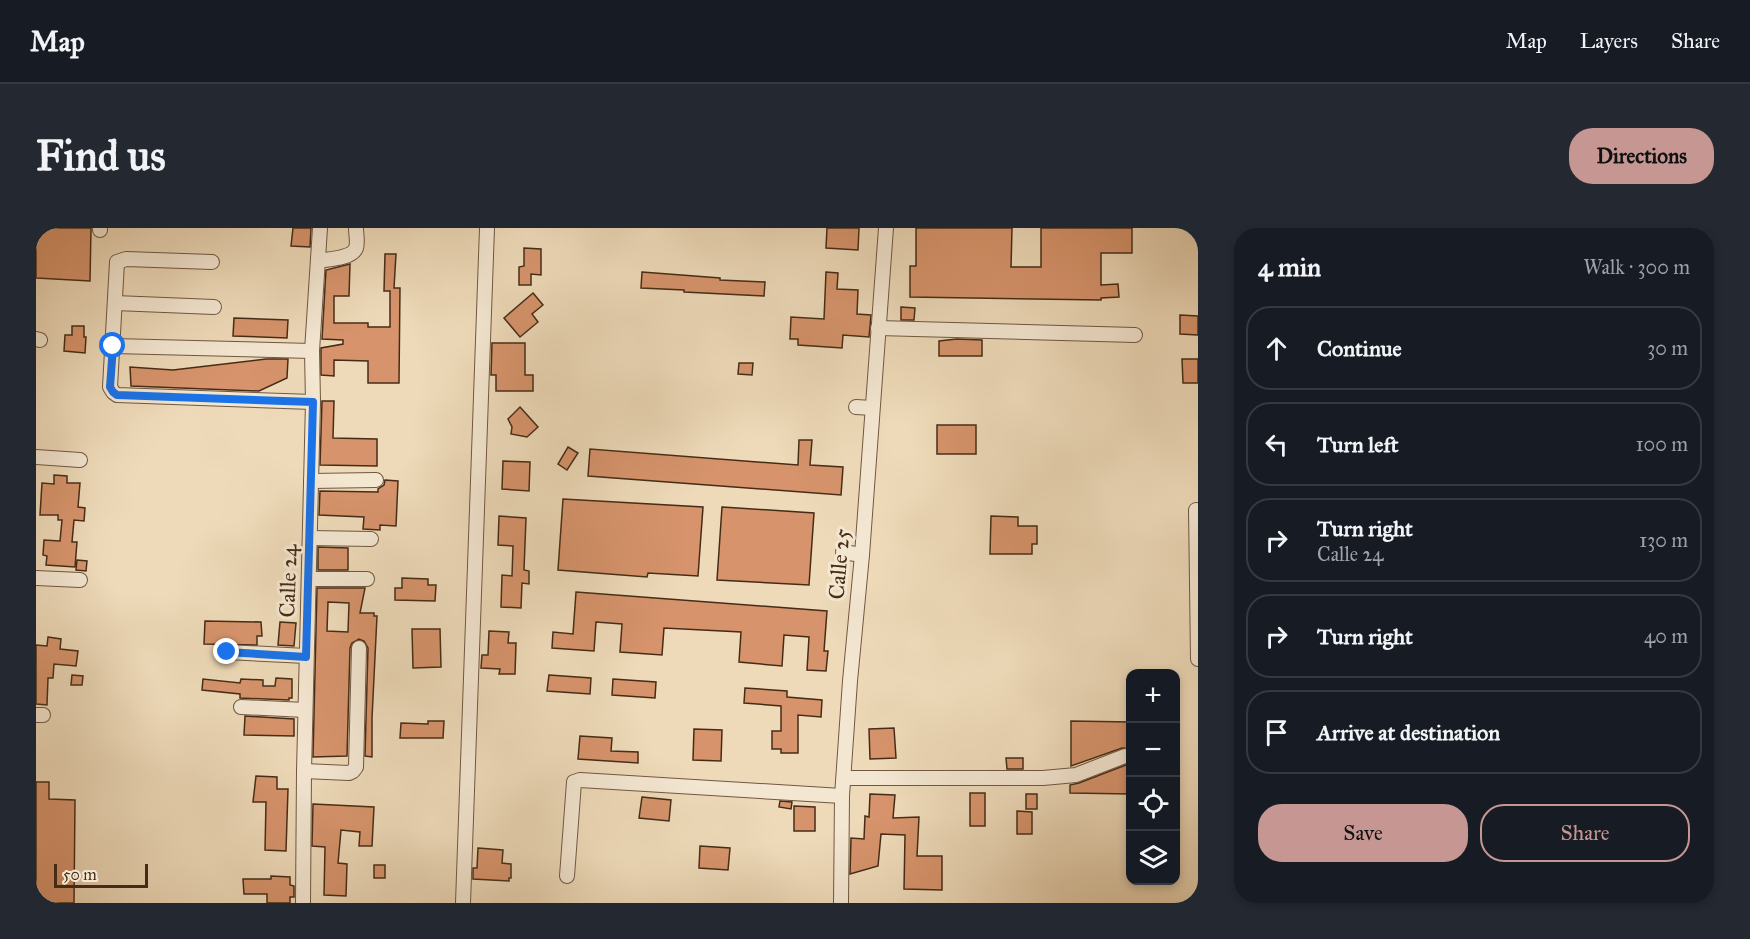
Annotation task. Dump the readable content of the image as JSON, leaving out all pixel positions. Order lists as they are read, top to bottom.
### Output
{
  "streets": {
    "street": ["Calle 25", "Calle 24"]
  },
  "scale_bar": "50 m",
  "page": {
    "header": "Map",
    "nav": ["Map", "Layers", "Share"],
    "buttons": [
      "Directions",
      ["Save", "Share"]
    ],
    "title": "Find us",
    "heading": ["4 min", "Walk · 300 m"],
    "list": [
      ["Continue", "30 m"],
      ["Turn left", "100 m"],
      ["Turn right", "Calle 24", "130 m"],
      ["Turn right", "40 m"],
      "Arrive at destination"
    ],
    "map_buttons": ["+", "−"],
    "scale": "50 m"
  }
}
